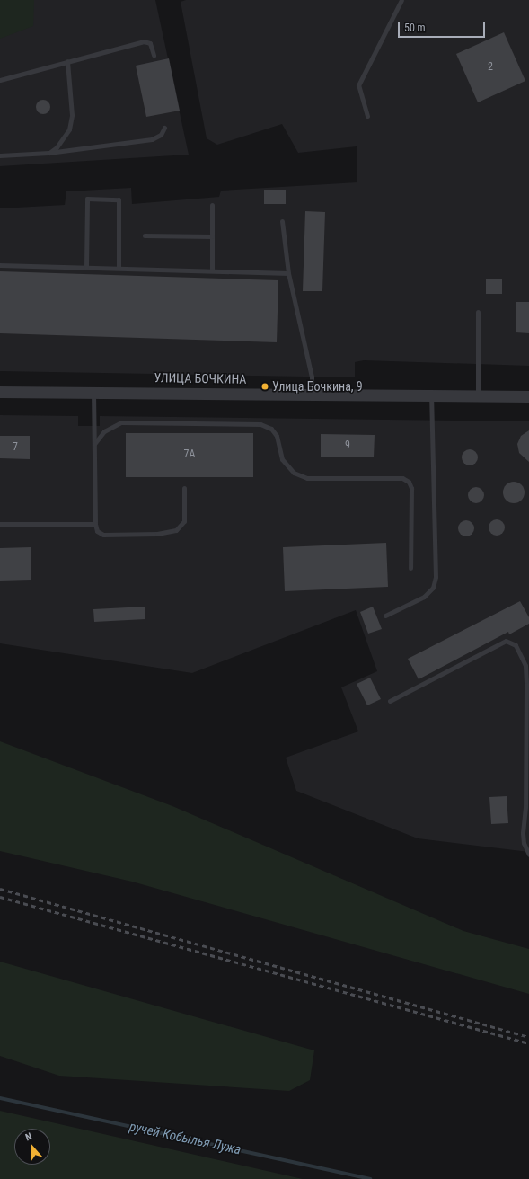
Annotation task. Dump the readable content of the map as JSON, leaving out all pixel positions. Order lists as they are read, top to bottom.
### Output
{
  "streets": {
    "street": ["УЛИЦА БОЧКИНА"]
  },
  "water": ["ручей Кобылья Лужа"],
  "places": ["Улица Бочкина, 9"],
  "house_numbers": [
    "2",
    "9",
    "7",
    "7А"
  ],
  "scale_bar": "50 m",
  "north": "top"
}
